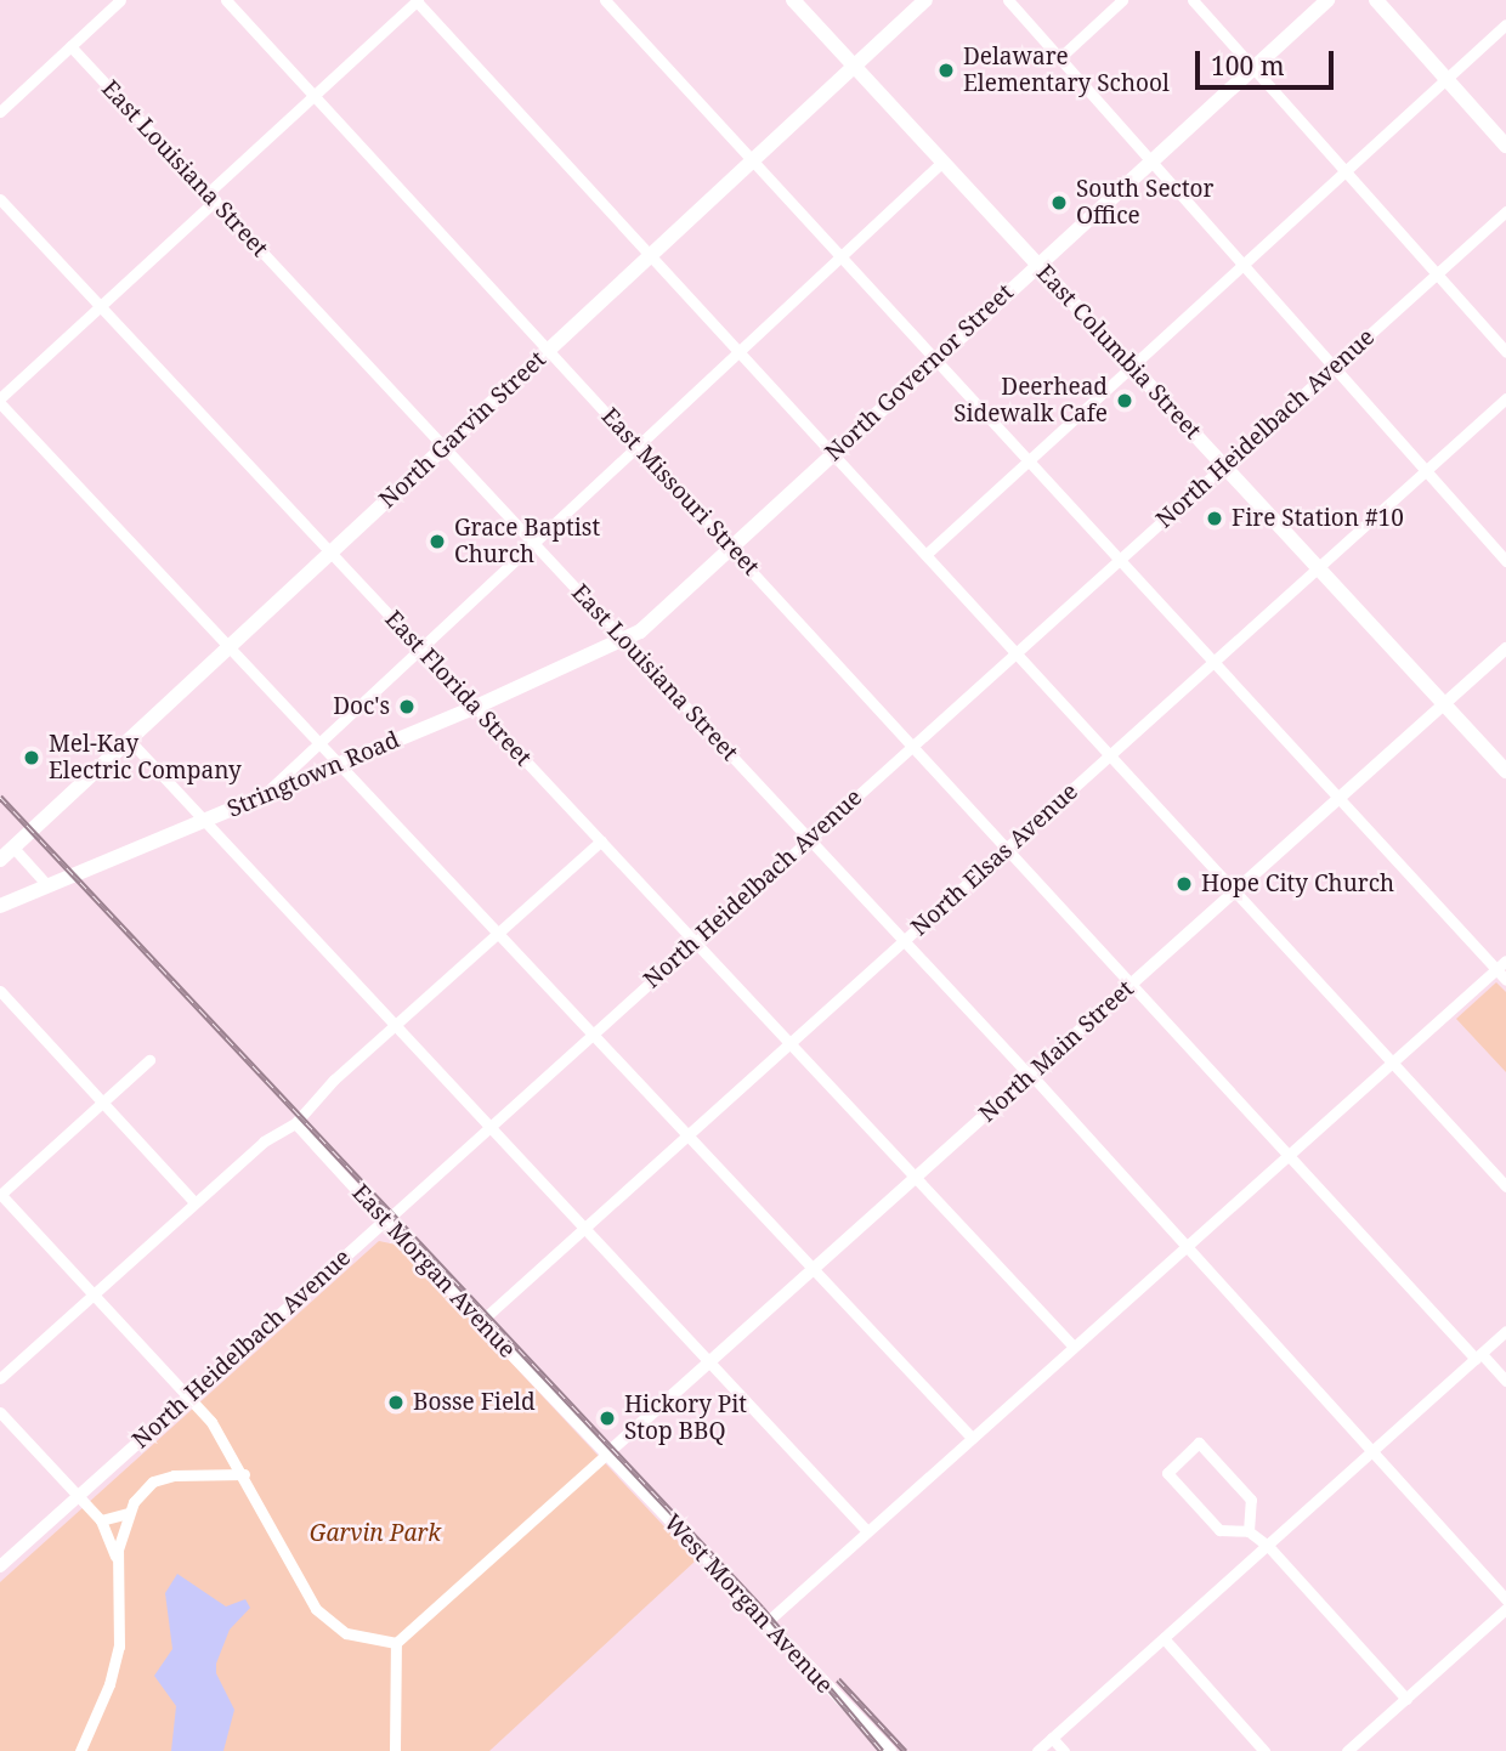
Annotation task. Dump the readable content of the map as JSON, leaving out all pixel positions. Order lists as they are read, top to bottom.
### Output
{
  "streets": {
    "main road": [
      "East Columbia Street",
      "North Governor Street",
      "North Garvin Street",
      "Stringtown Road"
    ],
    "street": [
      "East Louisiana Street",
      "North Heidelbach Avenue",
      "East Missouri Street",
      "East Florida Street",
      "North Elsas Avenue",
      "North Main Street",
      "East Morgan Avenue",
      "West Morgan Avenue"
    ]
  },
  "crossings": [
    ["East Louisiana Street", "North Governor Street"],
    ["East Louisiana Street", "North Heidelbach Avenue"],
    ["East Louisiana Street", "North Garvin Street"],
    ["East Louisiana Street", "Stringtown Road"],
    ["East Louisiana Street", "North Elsas Avenue"],
    ["East Louisiana Street", "North Main Street"],
    ["East Columbia Street", "North Governor Street"],
    ["East Columbia Street", "North Heidelbach Avenue"],
    ["East Columbia Street", "North Garvin Street"],
    ["East Columbia Street", "North Elsas Avenue"],
    ["East Columbia Street", "North Main Street"],
    ["North Governor Street", "East Missouri Street"],
    ["North Governor Street", "Stringtown Road"],
    ["North Heidelbach Avenue", "East Missouri Street"],
    ["North Heidelbach Avenue", "East Florida Street"],
    ["North Heidelbach Avenue", "East Morgan Avenue"],
    ["North Garvin Street", "East Missouri Street"],
    ["North Garvin Street", "East Florida Street"],
    ["East Missouri Street", "North Elsas Avenue"],
    ["East Missouri Street", "North Main Street"],
    ["East Florida Street", "Stringtown Road"],
    ["East Florida Street", "North Elsas Avenue"],
    ["East Florida Street", "North Main Street"],
    ["North Elsas Avenue", "East Morgan Avenue"],
    ["North Main Street", "East Morgan Avenue"],
    ["North Main Street", "West Morgan Avenue"],
    ["East Morgan Avenue", "West Morgan Avenue"]
  ],
  "parks": ["Garvin Park"],
  "places": [
    "Delaware Elementary School",
    "South Sector Office",
    "Deerhead Sidewalk Cafe",
    "Fire Station #10",
    "Grace Baptist Church",
    "Doc's",
    "Mel-Kay Electric Company",
    "Hope City Church",
    "Bosse Field",
    "Hickory Pit Stop BBQ"
  ],
  "scale_bar": "100 m"
}
